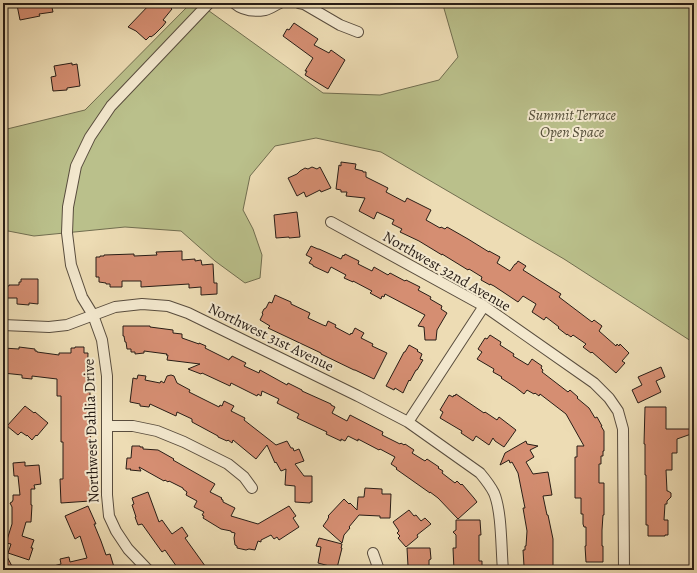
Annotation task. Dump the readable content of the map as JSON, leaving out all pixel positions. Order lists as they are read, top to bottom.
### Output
{
  "streets": {
    "street": ["Northwest 32nd Avenue", "Northwest 31st Avenue", "Northwest Dahlia Drive"]
  },
  "crossings": [
    ["Northwest 31st Avenue", "Northwest Dahlia Drive"]
  ],
  "parks": ["Summit Terrace Open Space"]
}
